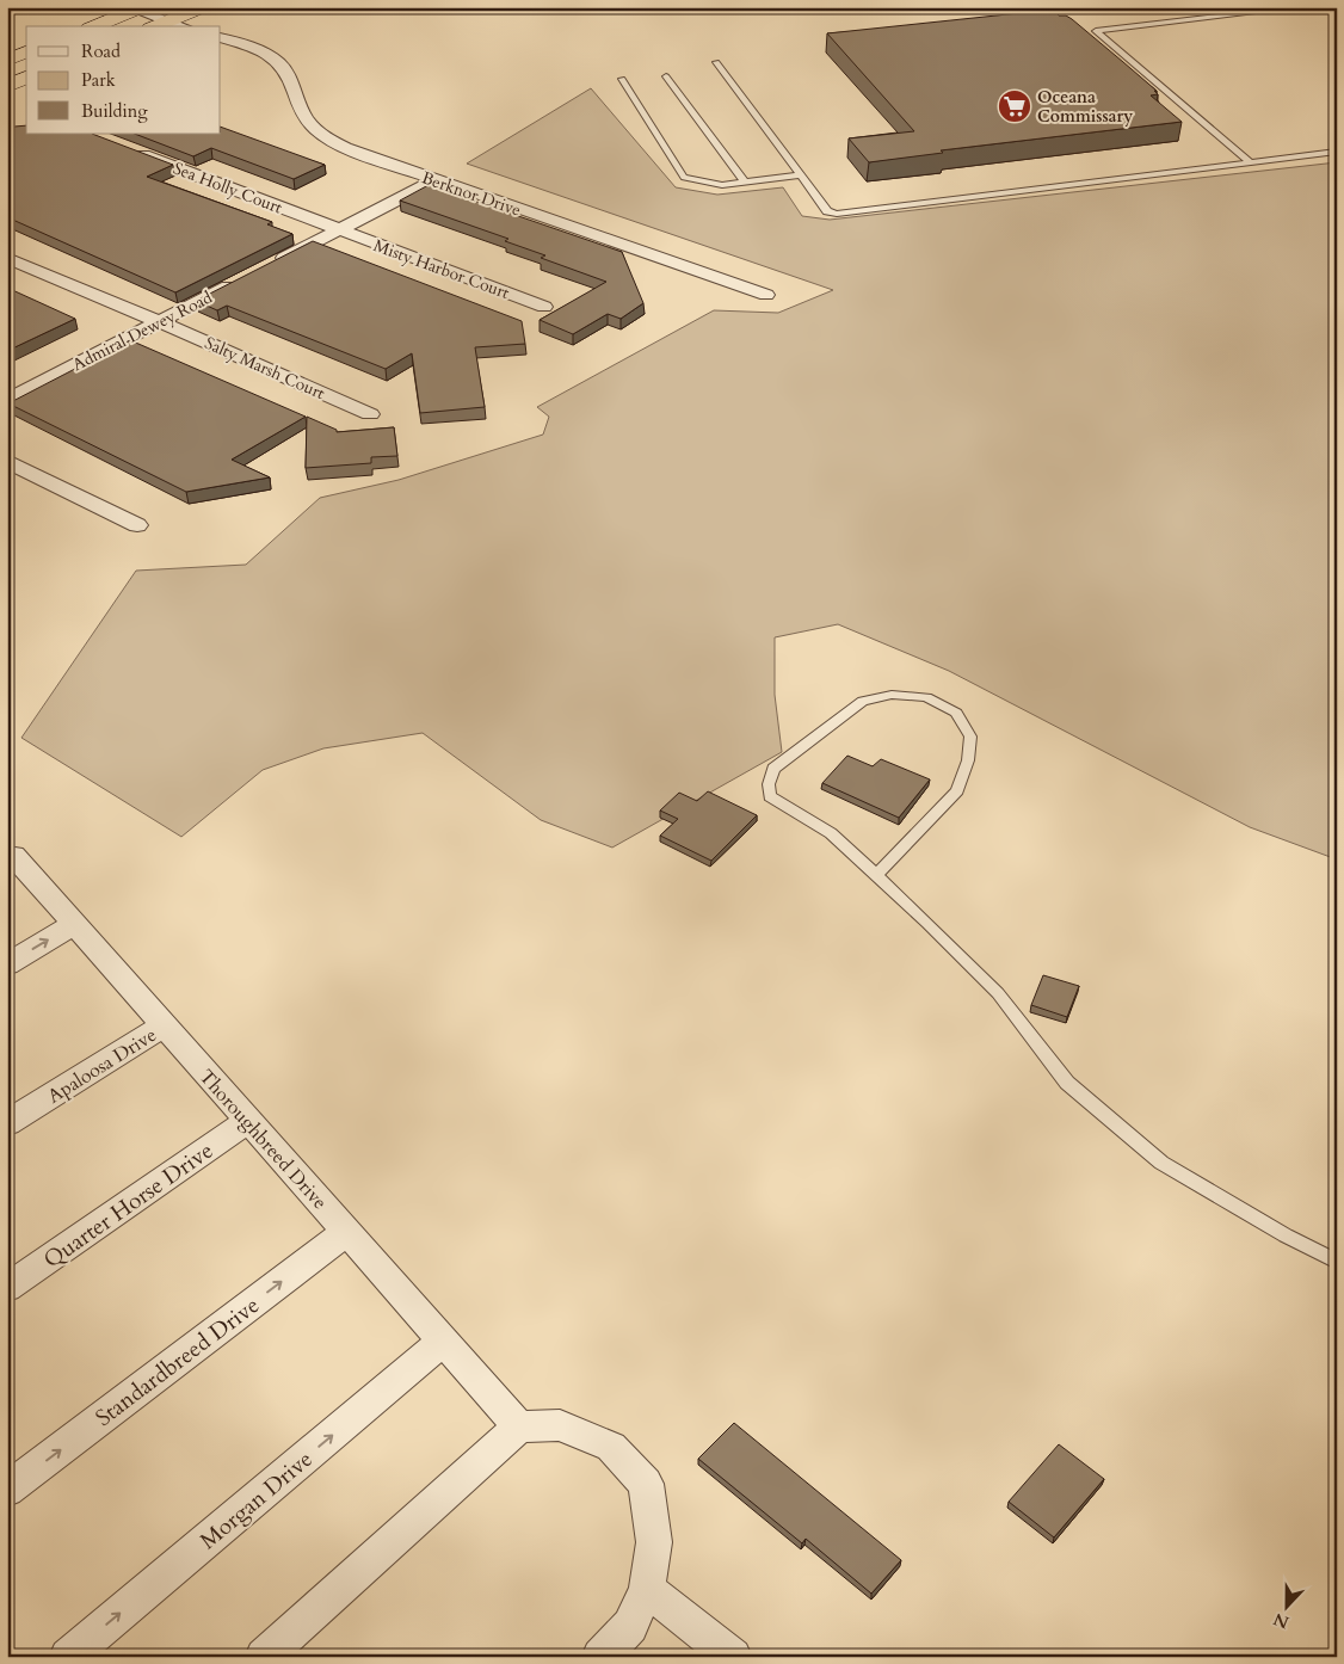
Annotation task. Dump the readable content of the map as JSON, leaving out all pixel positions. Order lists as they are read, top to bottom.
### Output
{
  "streets": {
    "street": [
      "Sea Holly Court",
      "Berknor Drive",
      "Misty Harbor Court",
      "Admiral Dewey Road",
      "Salty Marsh Court",
      "Apaloosa Drive",
      "Thoroughbreed Drive",
      "Quarter Horse Drive",
      "Standardbreed Drive",
      "Morgan Drive"
    ]
  },
  "crossings": [
    ["Sea Holly Court", "Misty Harbor Court"],
    ["Admiral Dewey Road", "Salty Marsh Court"],
    ["Apaloosa Drive", "Thoroughbreed Drive"],
    ["Thoroughbreed Drive", "Quarter Horse Drive"],
    ["Thoroughbreed Drive", "Standardbreed Drive"],
    ["Thoroughbreed Drive", "Morgan Drive"]
  ],
  "one_way": ["Standardbreed Drive"],
  "places": {
    "supermarket": ["Oceana Commissary"]
  },
  "legend": ["Road", "Park", "Building"],
  "north": "bottom"
}
